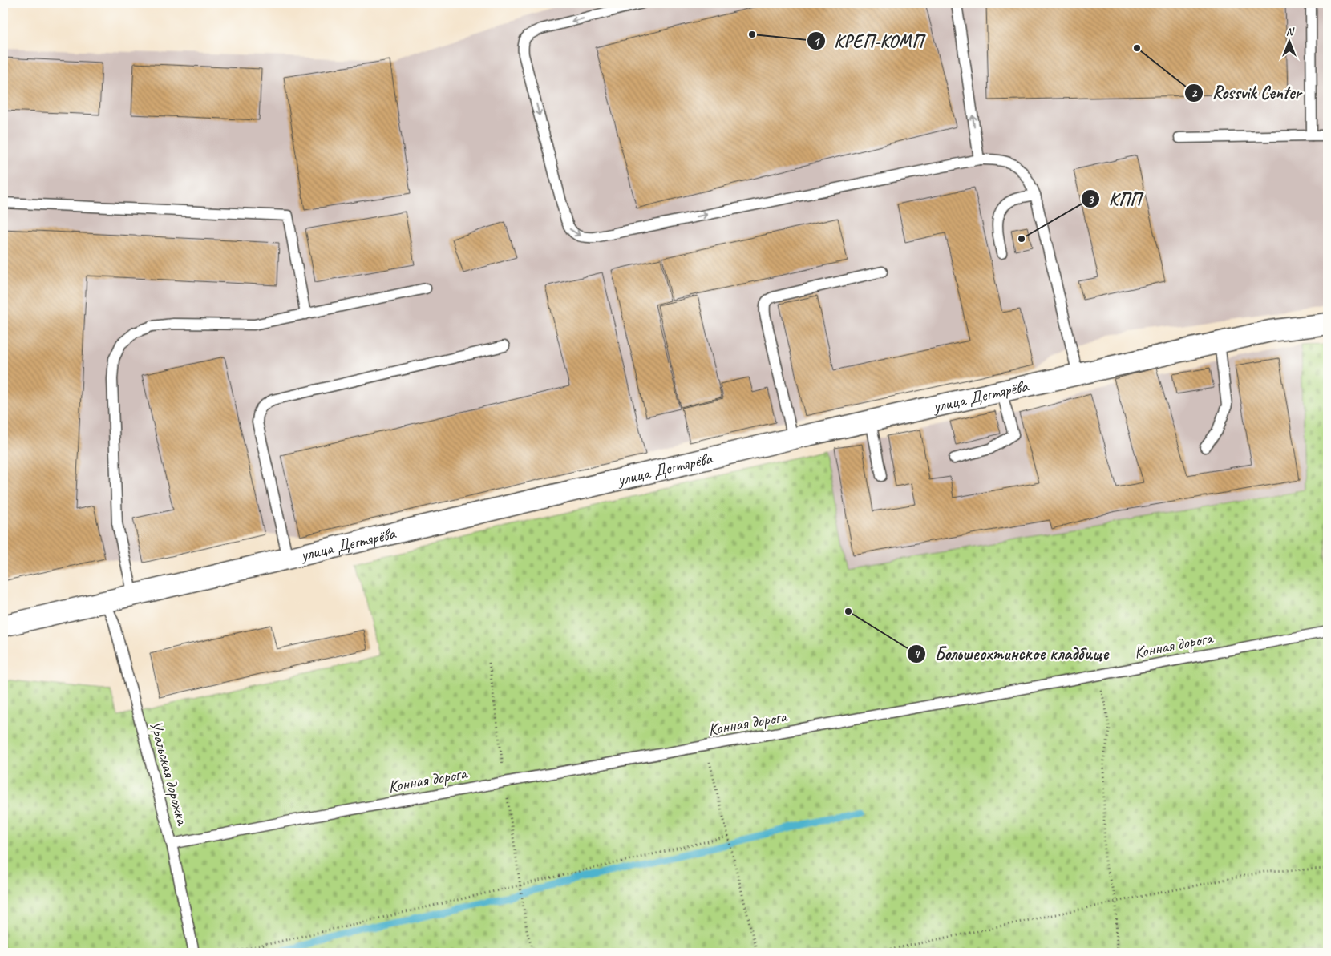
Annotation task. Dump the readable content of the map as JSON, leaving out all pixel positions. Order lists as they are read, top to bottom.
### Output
{
  "streets": {
    "street": ["улица Дегтярёва"],
    "lane": ["Конная дорога", "Уральская дорожка"]
  },
  "crossings": [
    ["улица Дегтярёва", "Уральская дорожка"],
    ["Конная дорога", "Уральская дорожка"]
  ],
  "places": [
    "КРЕП-КОМП",
    "Rossvik Center",
    "КПП",
    "Большеохтинское кладбище"
  ],
  "north": "top"
}
